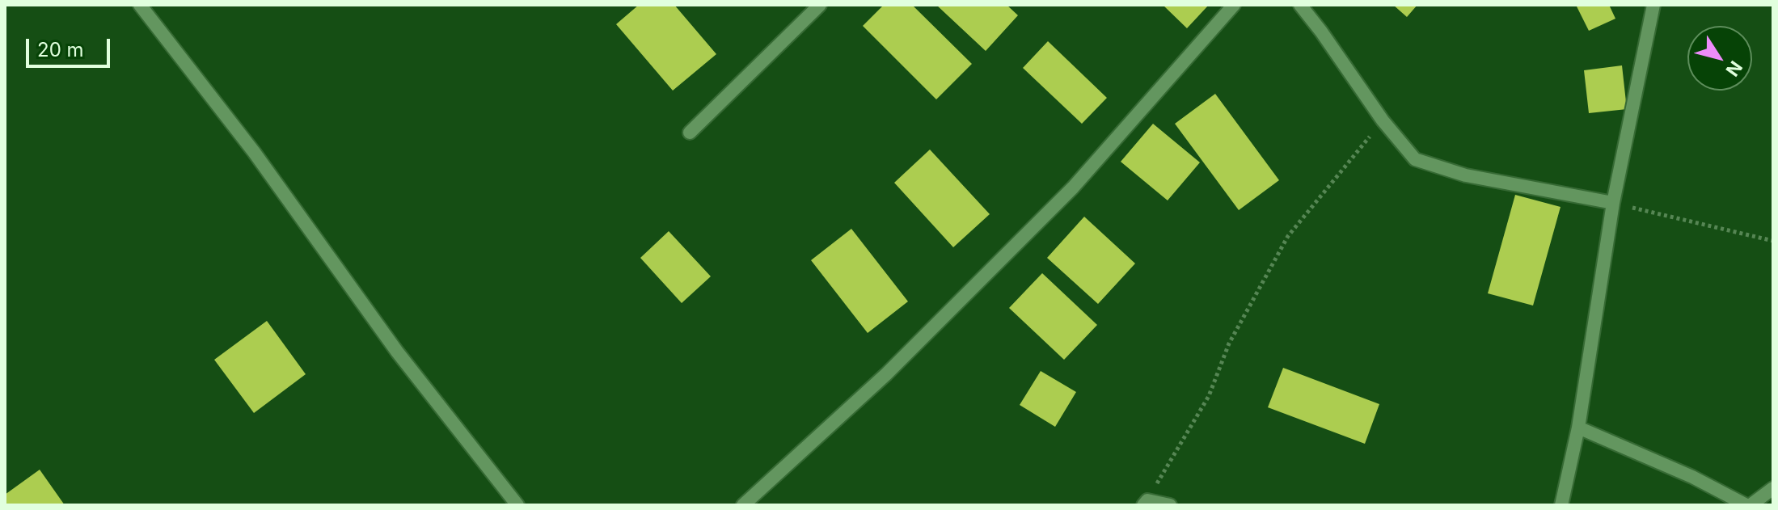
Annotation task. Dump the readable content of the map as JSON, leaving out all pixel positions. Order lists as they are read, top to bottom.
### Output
{
  "scale_bar": "20 m",
  "north": "bottom right"
}
